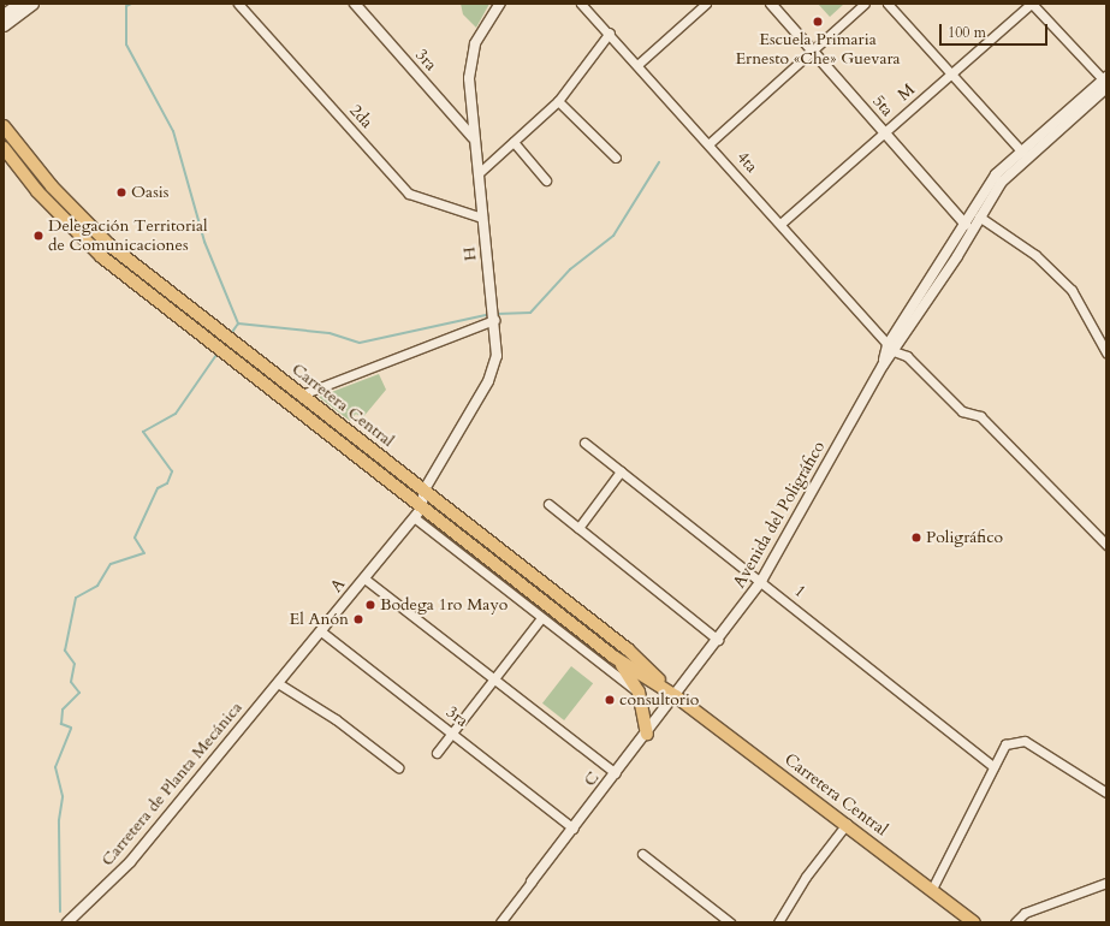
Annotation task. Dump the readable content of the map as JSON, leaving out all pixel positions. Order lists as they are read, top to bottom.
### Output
{
  "streets": {
    "main road": ["Carretera Central"],
    "street": [
      "3ra",
      "M",
      "5ta",
      "2da",
      "4ta",
      "H",
      "Avenida del Poligráfico",
      "A",
      "1",
      "C",
      "Carretera de Planta Mecánica"
    ]
  },
  "crossings": [
    ["3ra", "H"],
    ["3ra", "A"],
    ["3ra", "C"],
    ["M", "5ta"],
    ["M", "4ta"],
    ["5ta", "Avenida del Poligráfico"],
    ["2da", "H"],
    ["4ta", "Avenida del Poligráfico"],
    ["H", "Carretera Central"],
    ["H", "A"],
    ["Carretera Central", "Avenida del Poligráfico"],
    ["Carretera Central", "A"],
    ["Carretera Central", "C"],
    ["Avenida del Poligráfico", "1"],
    ["Avenida del Poligráfico", "C"],
    ["A", "Carretera de Planta Mecánica"]
  ],
  "places": [
    "Escuela Primaria Ernesto «Che» Guevara",
    "Oasis",
    "Delegación Territorial de Comunicaciones",
    "Poligráfico",
    "Bodega 1ro Mayo",
    "El Anón",
    "consultorio"
  ],
  "scale_bar": "100 m"
}
